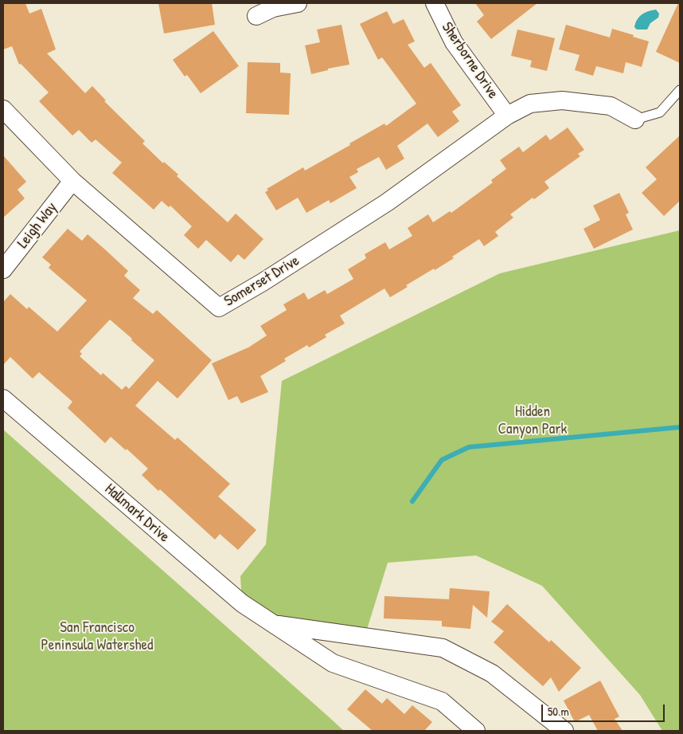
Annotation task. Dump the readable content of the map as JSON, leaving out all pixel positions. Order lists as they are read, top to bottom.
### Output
{
  "streets": {
    "street": [
      "Sherborne Drive",
      "Leigh Way",
      "Somerset Drive",
      "Hallmark Drive"
    ]
  },
  "crossings": [
    ["Sherborne Drive", "Somerset Drive"],
    ["Leigh Way", "Somerset Drive"]
  ],
  "parks": ["Hidden Canyon Park", "San Francisco Peninsula Watershed"],
  "scale_bar": "50 m"
}
